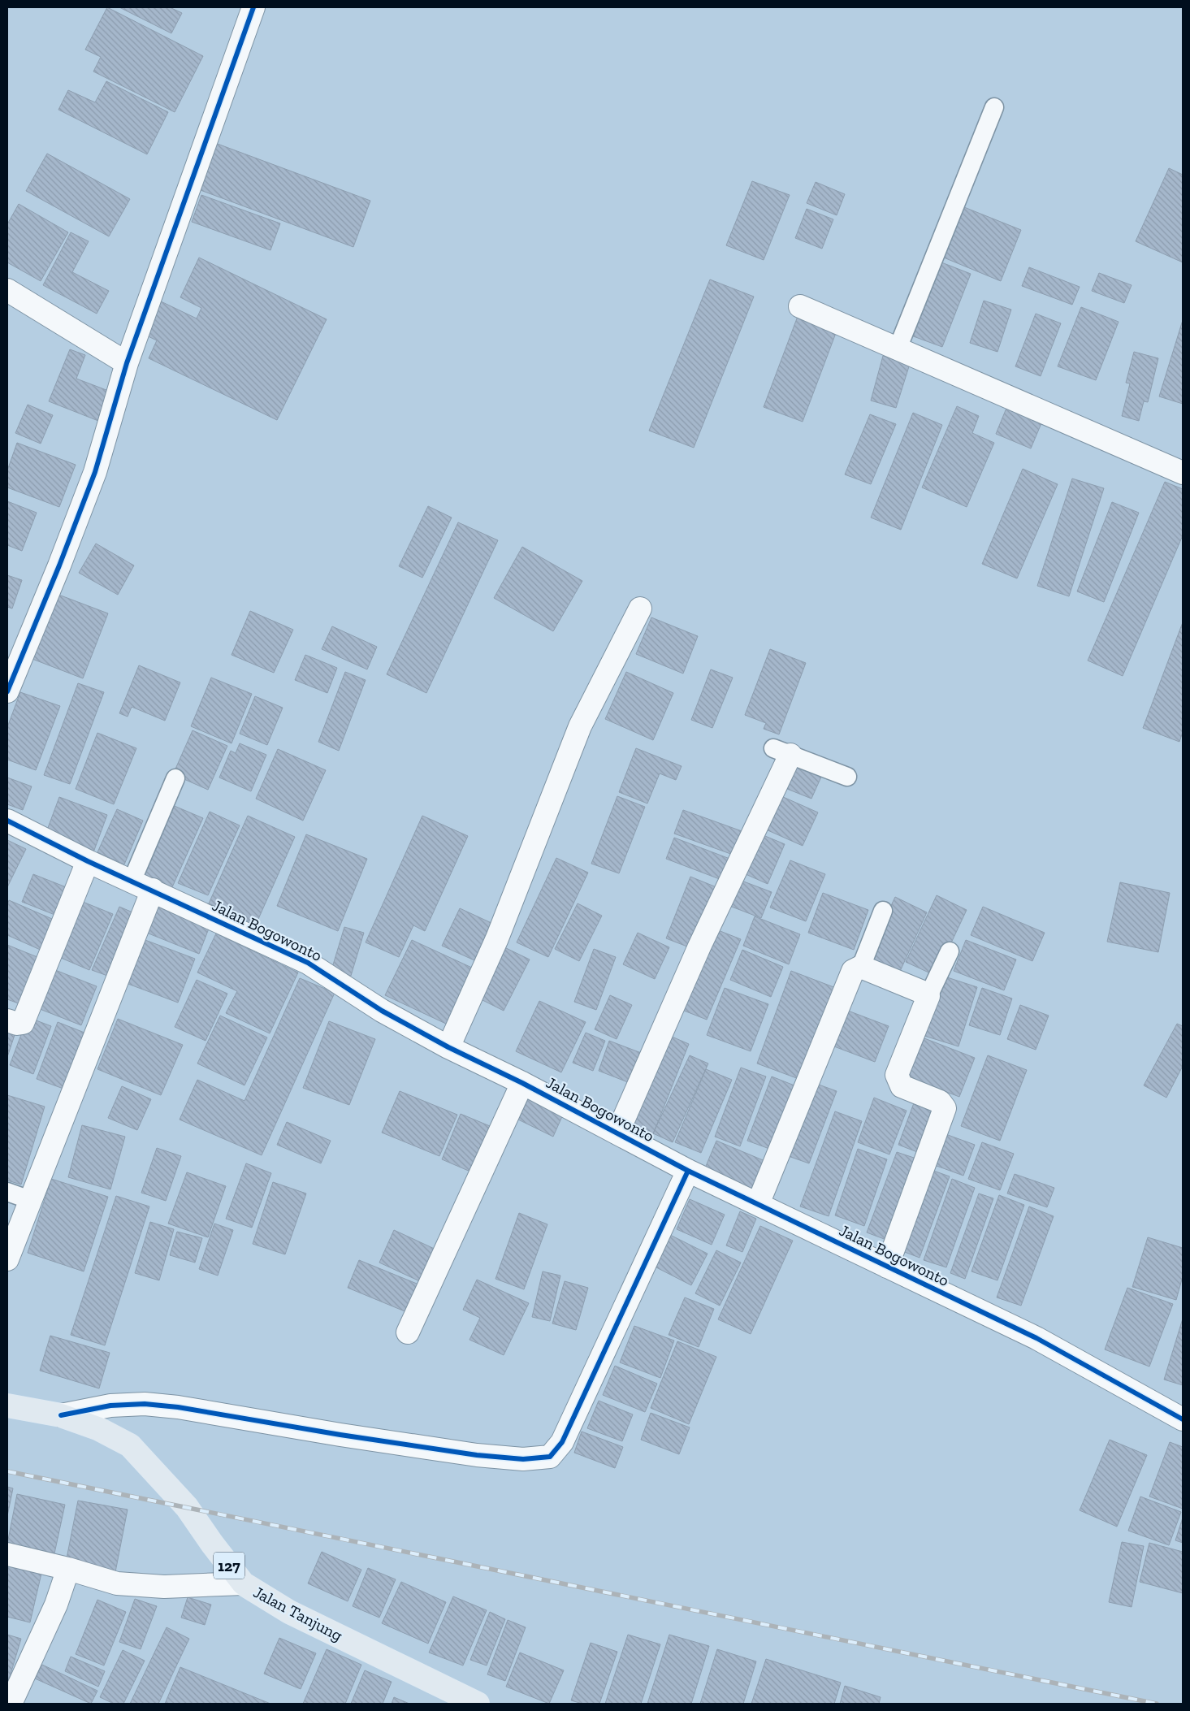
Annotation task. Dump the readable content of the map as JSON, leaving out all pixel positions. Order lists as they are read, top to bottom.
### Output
{
  "streets": {
    "main road": ["127", "Jalan Tanjung"],
    "street": ["Jalan Bogowonto"]
  }
}
